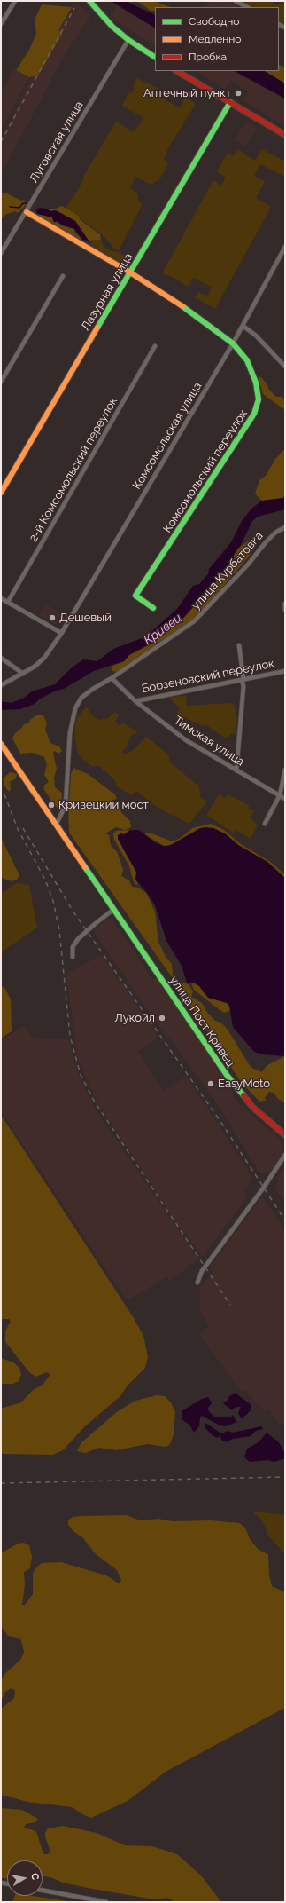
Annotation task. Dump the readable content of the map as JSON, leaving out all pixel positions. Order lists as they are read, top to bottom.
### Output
{
  "streets": {
    "street": [
      "Луговская улица",
      "Лазурная улица",
      "Комсомольская улица",
      "2-й Комсомольский переулок",
      "Комсомольский переулок",
      "улица Курбатовка",
      "Борзеновский переулок",
      "Тимская улица",
      "улица Пост Кривец"
    ]
  },
  "crossings": [
    ["Луговская улица", "Комсомольский переулок"],
    ["Лазурная улица", "Комсомольский переулок"],
    ["Комсомольская улица", "Комсомольский переулок"],
    ["улица Курбатовка", "Тимская улица"],
    ["улица Курбатовка", "улица Пост Кривец"],
    ["Борзеновский переулок", "Тимская улица"]
  ],
  "water": ["Кривец"],
  "places": [
    "Аптечный пункт",
    "Дешевый",
    "Кривецкий мост",
    "Лукойл",
    "EasyMoto"
  ],
  "legend": ["Свободно", "Медленно", "Пробка"],
  "north": "right"
}
